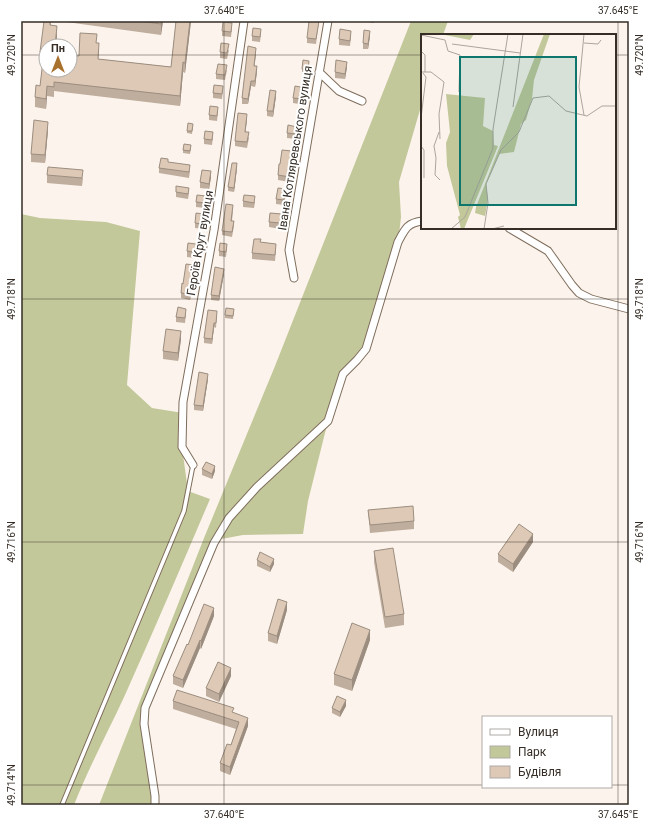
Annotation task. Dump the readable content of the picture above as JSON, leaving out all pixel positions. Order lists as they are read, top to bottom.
{
  "streets": {
    "street": ["Івана Котляревського вулиця", "Героїв Крут вулиця"]
  },
  "legend": ["Вулиця", "Парк", "Будівля"],
  "north": "top",
  "coordinates": [
    "37.640°E",
    "37.645°E",
    "49.720°N",
    "49.718°N",
    "49.716°N",
    "49.714°N"
  ]
}
